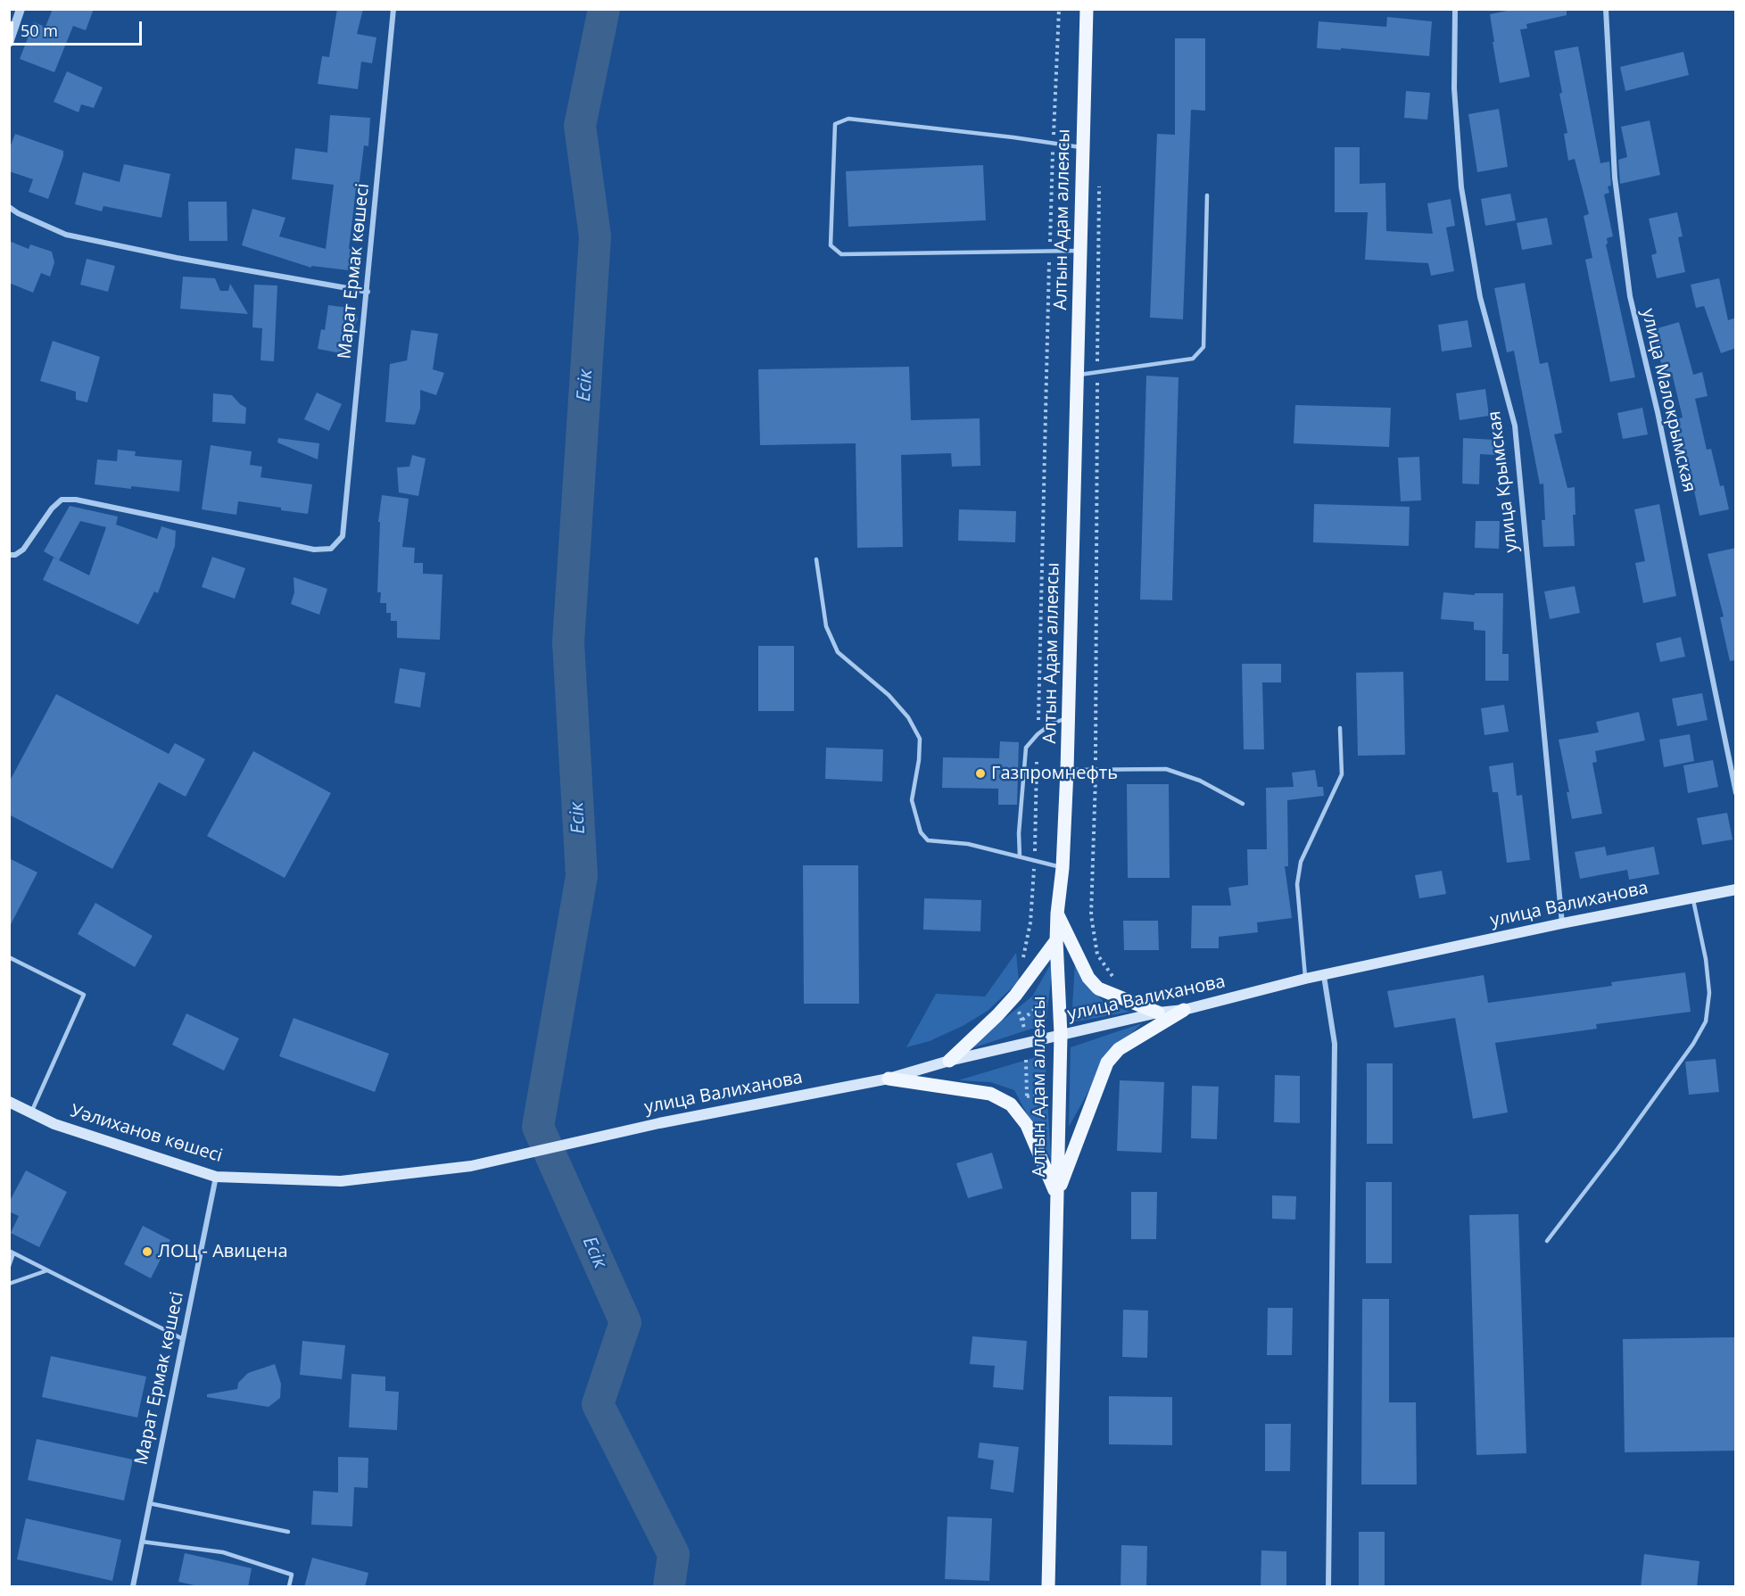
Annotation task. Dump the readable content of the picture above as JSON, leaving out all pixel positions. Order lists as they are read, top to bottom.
{
  "streets": {
    "main road": ["Алтын Адам аллеясы", "улица Валиханова", "Уәлиханов көшесі"],
    "street": ["Марат Ермак көшесі", "улица Малокрымская", "улица Крымская"]
  },
  "crossings": [
    ["Алтын Адам аллеясы", "улица Валиханова"],
    ["Марат Ермак көшесі", "Уәлиханов көшесі"],
    ["улица Крымская", "улица Валиханова"],
    ["улица Валиханова", "Уәлиханов көшесі"]
  ],
  "water": ["Есік"],
  "places": ["Газпромнефть", "ЛОЦ - Авицена"],
  "scale_bar": "50 m"
}
